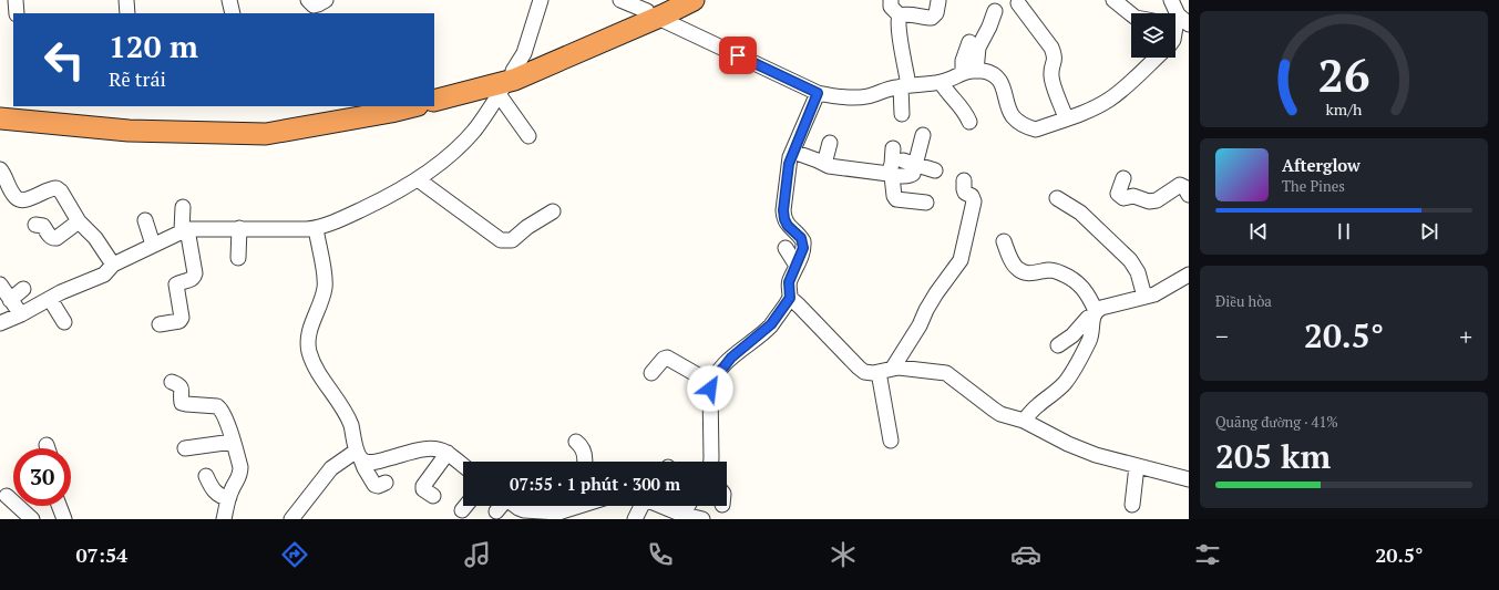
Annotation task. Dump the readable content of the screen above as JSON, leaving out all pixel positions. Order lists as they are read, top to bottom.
{
  "page": {
    "turn": ["120 m", "Rẽ trái"],
    "song": ["Afterglow", "The Pines"],
    "tile": [
      "Điều hòa",
      ["Quãng đường · 41%", "205 km"]
    ],
    "heat": ["−", "20.5°", "+"],
    "limit": "30",
    "trip": "07:55 · 1 phút · 300 m",
    "tabs": ["07:54", "20.5°"],
    "gauge": ["26", "km/h"]
  }
}
